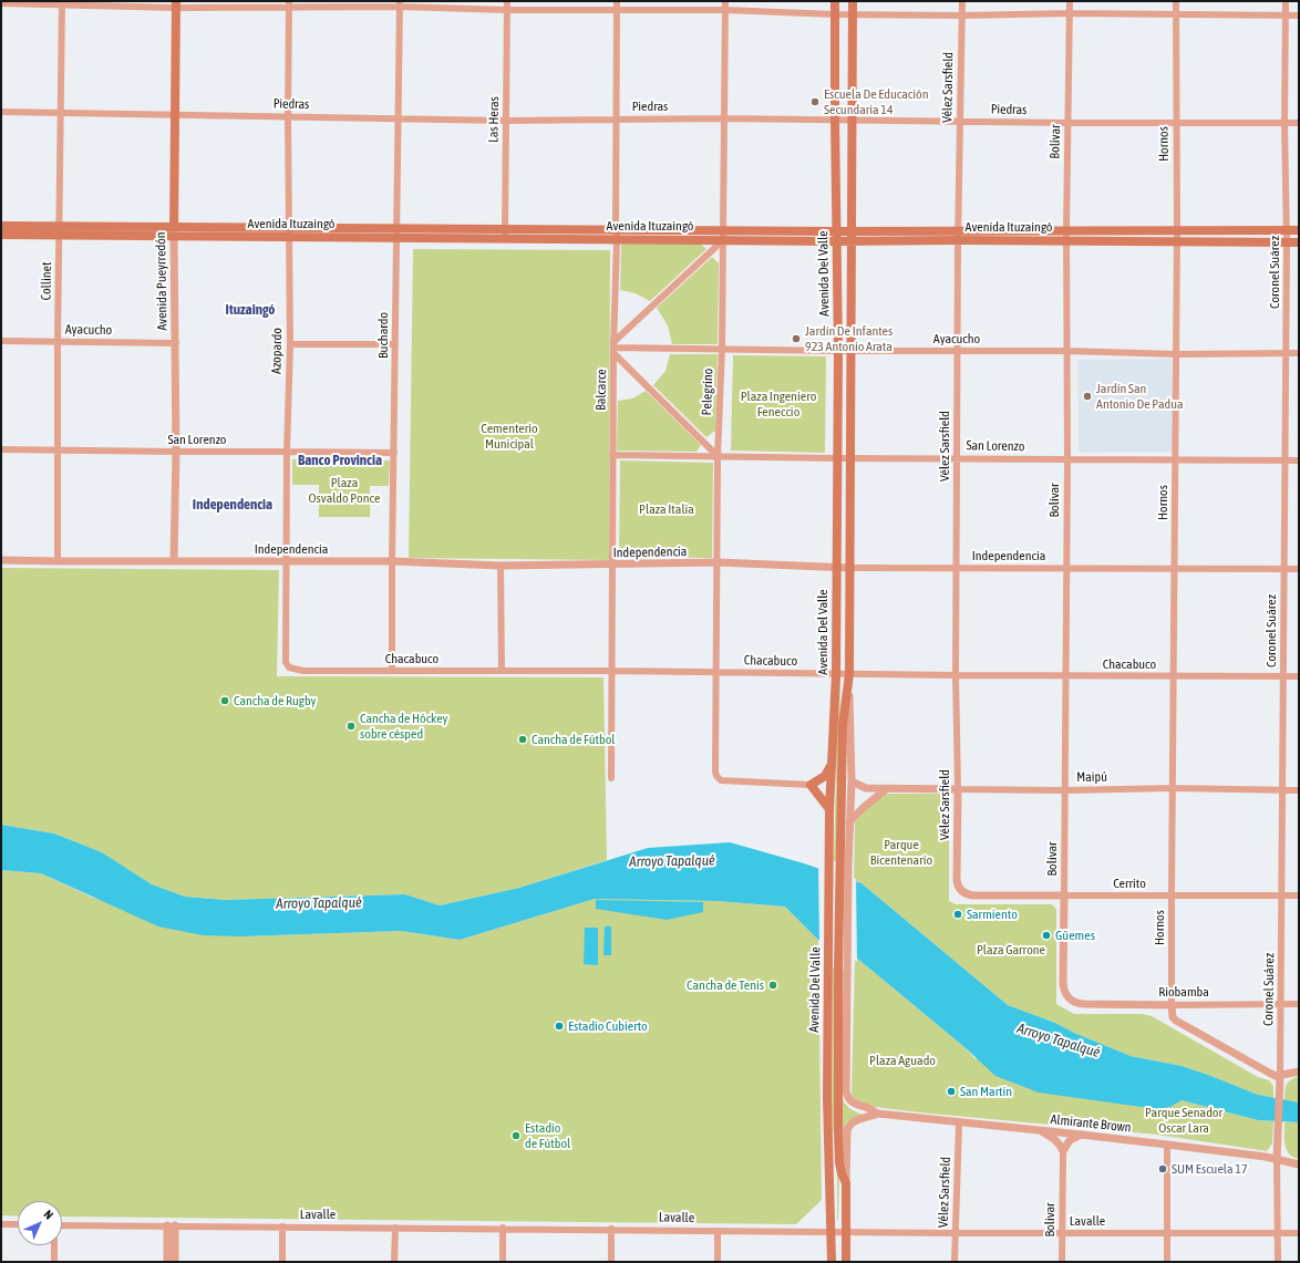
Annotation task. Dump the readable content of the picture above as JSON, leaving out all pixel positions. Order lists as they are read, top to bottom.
{
  "streets": {
    "main road": ["Avenida Ituzaingó", "Avenida Del Valle", "Avenida Pueyrredón"],
    "street": [
      "Vélez Sarsfield",
      "Piedras",
      "Las Heras",
      "Bolívar",
      "Hornos",
      "Coronel Suárez",
      "Collinet",
      "Ayacucho",
      "Buchardo",
      "Azopardo",
      "Balcarce",
      "Pelegrino",
      "San Lorenzo",
      "Independencia",
      "Chacabuco",
      "Maipú",
      "Cerrito",
      "Riobamba",
      "Almirante Brown",
      "Lavalle"
    ]
  },
  "crossings": [
    ["Vélez Sarsfield", "Piedras"],
    ["Vélez Sarsfield", "Avenida Ituzaingó"],
    ["Vélez Sarsfield", "Ayacucho"],
    ["Vélez Sarsfield", "San Lorenzo"],
    ["Vélez Sarsfield", "Independencia"],
    ["Vélez Sarsfield", "Chacabuco"],
    ["Vélez Sarsfield", "Maipú"],
    ["Vélez Sarsfield", "Cerrito"],
    ["Vélez Sarsfield", "Almirante Brown"],
    ["Vélez Sarsfield", "Lavalle"],
    ["Piedras", "Las Heras"],
    ["Piedras", "Bolívar"],
    ["Piedras", "Hornos"],
    ["Piedras", "Coronel Suárez"],
    ["Piedras", "Avenida Del Valle"],
    ["Piedras", "Collinet"],
    ["Piedras", "Avenida Pueyrredón"],
    ["Piedras", "Buchardo"],
    ["Piedras", "Azopardo"],
    ["Piedras", "Balcarce"],
    ["Piedras", "Pelegrino"],
    ["Las Heras", "Avenida Ituzaingó"],
    ["Bolívar", "Avenida Ituzaingó"],
    ["Bolívar", "Ayacucho"],
    ["Bolívar", "San Lorenzo"],
    ["Bolívar", "Independencia"],
    ["Bolívar", "Chacabuco"],
    ["Bolívar", "Maipú"],
    ["Bolívar", "Cerrito"],
    ["Bolívar", "Riobamba"],
    ["Bolívar", "Lavalle"],
    ["Hornos", "Avenida Ituzaingó"],
    ["Hornos", "Ayacucho"],
    ["Hornos", "San Lorenzo"],
    ["Hornos", "Independencia"],
    ["Hornos", "Chacabuco"],
    ["Hornos", "Maipú"],
    ["Hornos", "Cerrito"],
    ["Hornos", "Riobamba"],
    ["Avenida Ituzaingó", "Coronel Suárez"],
    ["Avenida Ituzaingó", "Avenida Del Valle"],
    ["Avenida Ituzaingó", "Collinet"],
    ["Avenida Ituzaingó", "Avenida Pueyrredón"],
    ["Avenida Ituzaingó", "Buchardo"],
    ["Avenida Ituzaingó", "Azopardo"],
    ["Avenida Ituzaingó", "Balcarce"],
    ["Avenida Ituzaingó", "Pelegrino"],
    ["Coronel Suárez", "Ayacucho"],
    ["Coronel Suárez", "San Lorenzo"],
    ["Coronel Suárez", "Independencia"],
    ["Coronel Suárez", "Chacabuco"],
    ["Coronel Suárez", "Maipú"],
    ["Coronel Suárez", "Cerrito"],
    ["Coronel Suárez", "Riobamba"],
    ["Coronel Suárez", "Almirante Brown"],
    ["Coronel Suárez", "Lavalle"],
    ["Avenida Del Valle", "Ayacucho"],
    ["Avenida Del Valle", "San Lorenzo"],
    ["Avenida Del Valle", "Independencia"],
    ["Avenida Del Valle", "Chacabuco"],
    ["Avenida Del Valle", "Maipú"],
    ["Avenida Del Valle", "Almirante Brown"],
    ["Avenida Del Valle", "Lavalle"],
    ["Collinet", "Ayacucho"],
    ["Collinet", "San Lorenzo"],
    ["Collinet", "Independencia"],
    ["Avenida Pueyrredón", "Ayacucho"],
    ["Avenida Pueyrredón", "San Lorenzo"],
    ["Avenida Pueyrredón", "Independencia"],
    ["Ayacucho", "Balcarce"],
    ["Ayacucho", "Pelegrino"],
    ["Buchardo", "San Lorenzo"],
    ["Buchardo", "Independencia"],
    ["Buchardo", "Chacabuco"],
    ["Azopardo", "San Lorenzo"],
    ["Azopardo", "Independencia"],
    ["Azopardo", "Chacabuco"],
    ["Balcarce", "San Lorenzo"],
    ["Balcarce", "Independencia"],
    ["Balcarce", "Chacabuco"],
    ["Pelegrino", "San Lorenzo"],
    ["Pelegrino", "Independencia"],
    ["Pelegrino", "Chacabuco"]
  ],
  "districts": ["Ituzaingó", "Banco Provincia", "Independencia"],
  "water": ["Arroyo Tapalqué"],
  "parks": [
    "Plaza Ingeniero Feneccio",
    "Cementerio Municipal",
    "Plaza Osvaldo Ponce",
    "Plaza Italia",
    "Parque Bicentenario",
    "Plaza Garrone",
    "Plaza Aguado",
    "Parque Senador Oscar Lara"
  ],
  "places": [
    "Escuela De Educación Secundaria 14",
    "Jardín De Infantes 923 Antonio Arata",
    "Jardín San Antonio De Padua",
    "Cancha de Rugby",
    "Cancha de Hóckey sobre césped",
    "Cancha de Fútbol",
    "Sarmiento",
    "Güemes",
    "Cancha de Tenis",
    "Estadio Cubierto",
    "San Martín",
    "Estadio de Fútbol",
    "SUM Escuela 17"
  ],
  "north": "top right"
}
